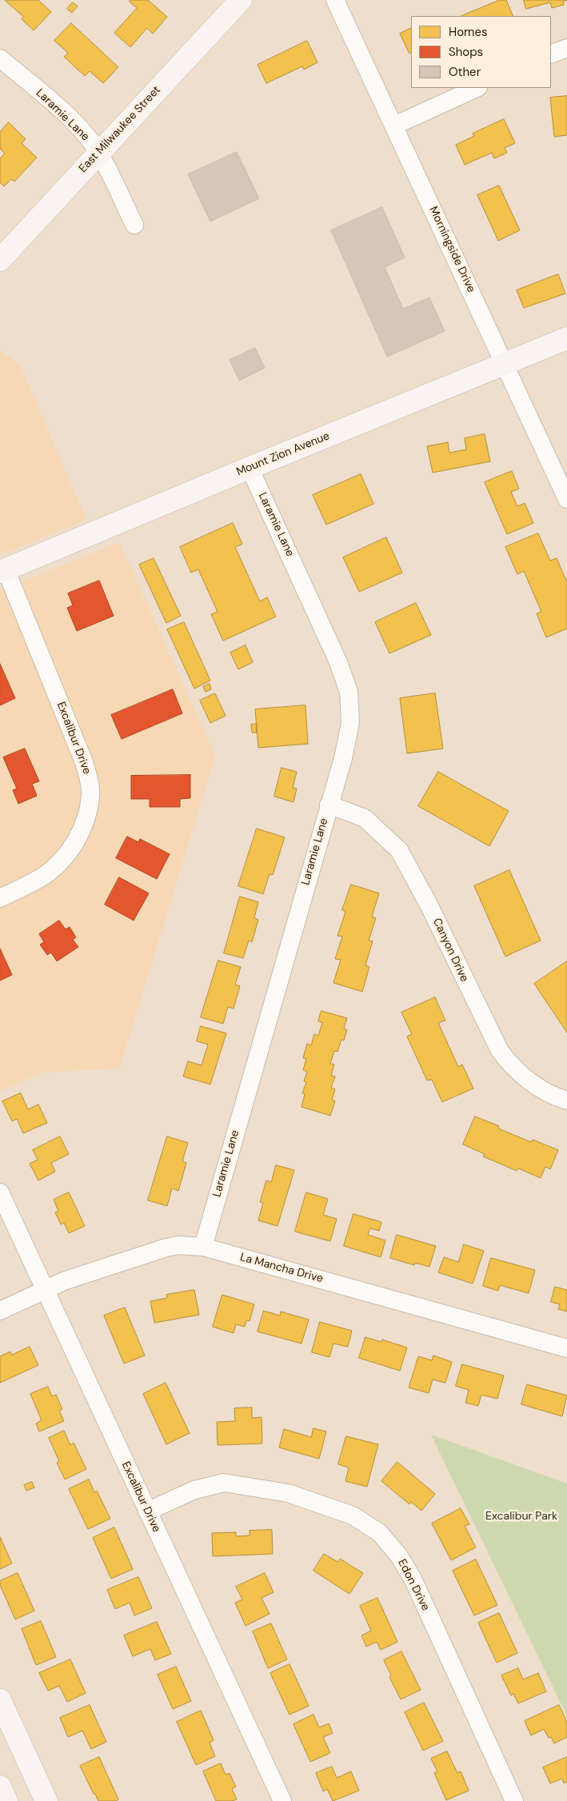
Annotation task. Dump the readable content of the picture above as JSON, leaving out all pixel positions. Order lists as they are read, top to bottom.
{
  "streets": {
    "main road": ["East Milwaukee Street", "Mount Zion Avenue"],
    "street": [
      "Laramie Lane",
      "Morningside Drive",
      "Excalibur Drive",
      "Canyon Drive",
      "La Mancha Drive",
      "Edon Drive"
    ]
  },
  "crossings": [
    ["Laramie Lane", "East Milwaukee Street"],
    ["Laramie Lane", "Mount Zion Avenue"],
    ["Laramie Lane", "Canyon Drive"],
    ["Laramie Lane", "La Mancha Drive"],
    ["Morningside Drive", "Mount Zion Avenue"],
    ["Mount Zion Avenue", "Excalibur Drive"],
    ["Excalibur Drive", "La Mancha Drive"],
    ["Excalibur Drive", "Edon Drive"]
  ],
  "parks": ["Excalibur Park"],
  "legend": ["Homes", "Shops", "Other"]
}
